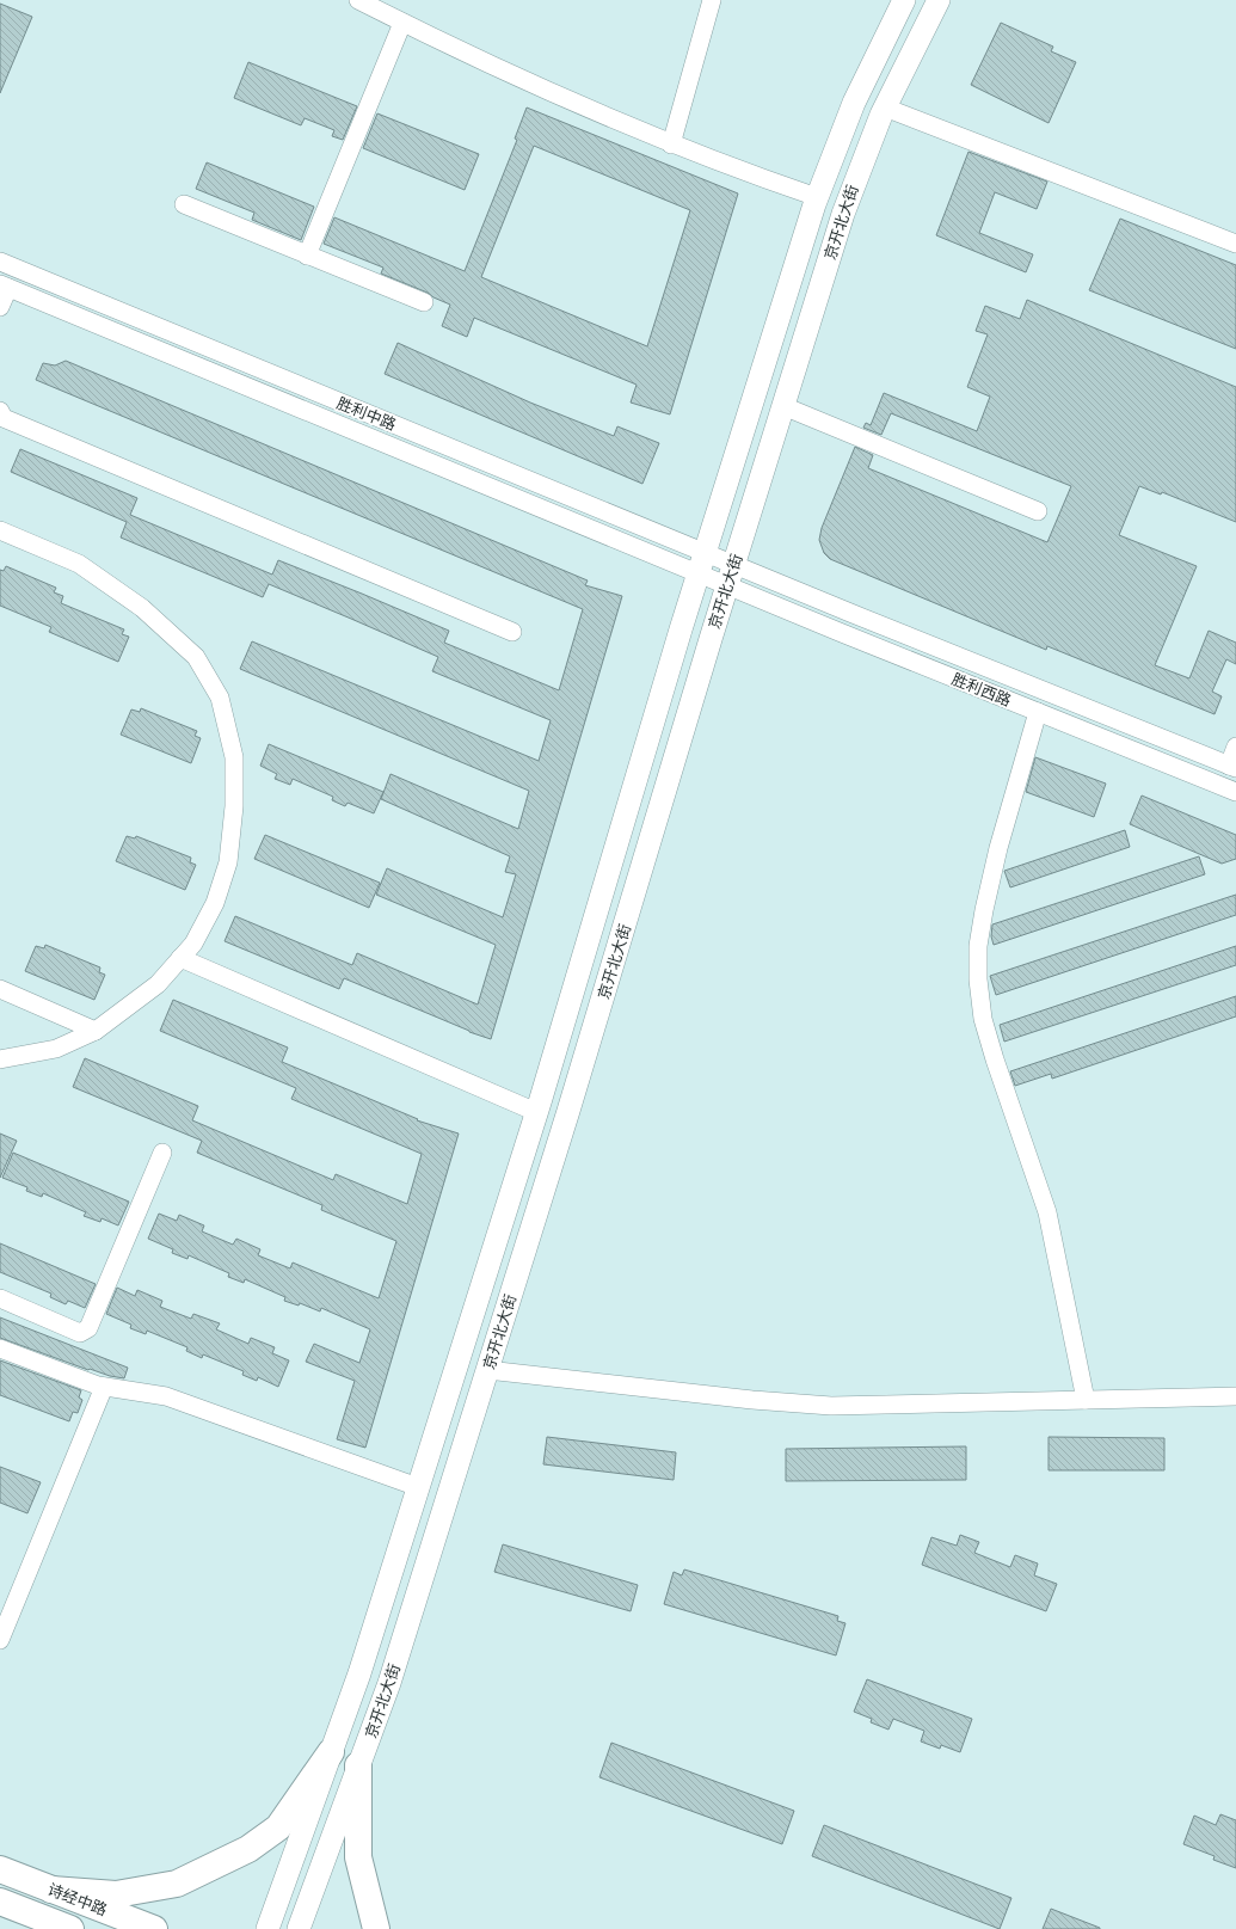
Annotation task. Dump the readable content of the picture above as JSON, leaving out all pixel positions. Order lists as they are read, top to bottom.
{
  "streets": {
    "highway": ["诗经中路"],
    "main road": ["京开北大街"],
    "street": ["胜利中路", "胜利西路"]
  },
  "crossings": [
    ["京开北大街", "胜利中路"],
    ["京开北大街", "胜利西路"],
    ["胜利中路", "胜利西路"]
  ]
}
